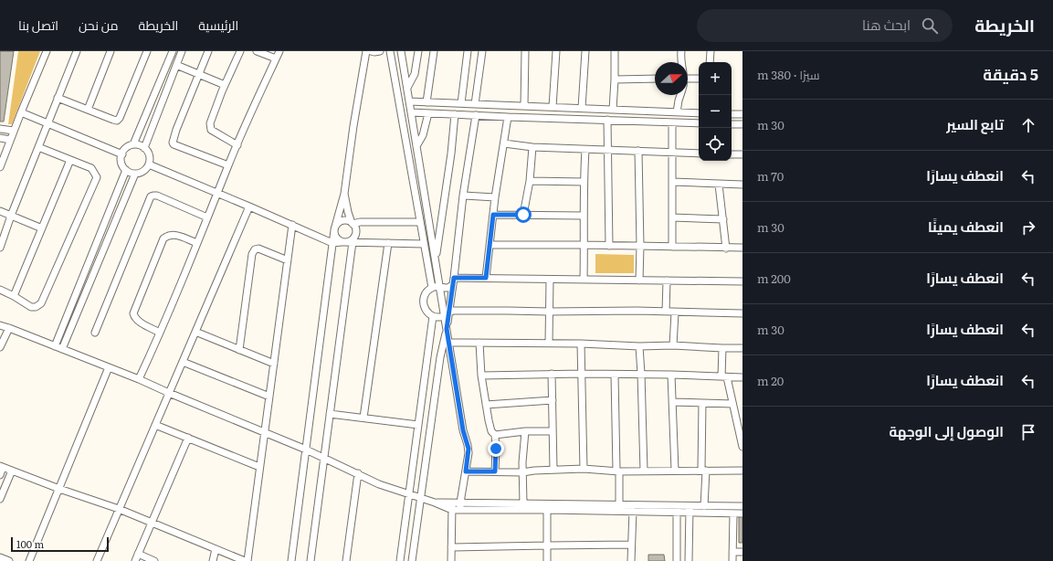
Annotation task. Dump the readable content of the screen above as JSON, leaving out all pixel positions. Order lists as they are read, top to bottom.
{
  "scale_bar": "100 m",
  "north": "right",
  "page": {
    "header": "الخريطة",
    "search": "ابحث هنا",
    "nav": [
      "الرئيسية",
      "الخريطة",
      "من نحن",
      "اتصل بنا"
    ],
    "heading": ["5 دقيقة", "سيرًا · 380 m"],
    "map_buttons": ["+", "−"],
    "list": [
      ["تابع السير", "30 m"],
      ["انعطف يسارًا", "70 m"],
      ["انعطف يمينًا", "30 m"],
      ["انعطف يسارًا", "200 m"],
      ["انعطف يسارًا", "30 m"],
      ["انعطف يسارًا", "20 m"],
      "الوصول إلى الوجهة"
    ],
    "scale": "100 m"
  }
}
